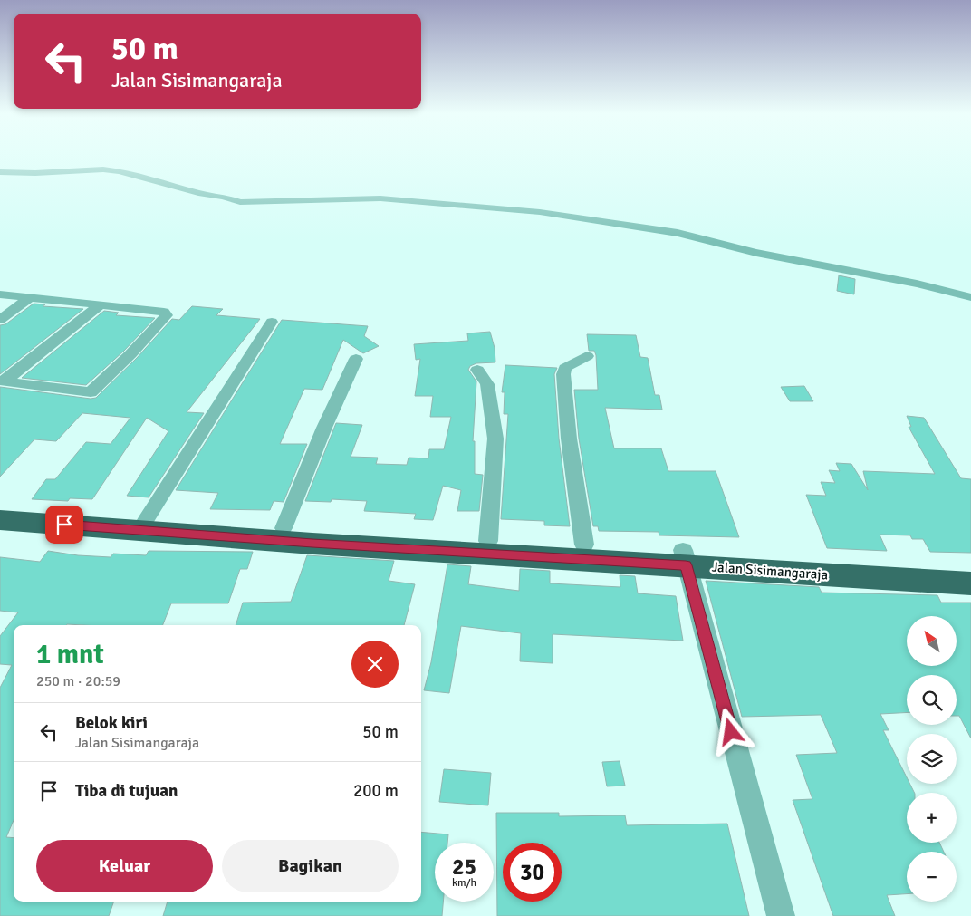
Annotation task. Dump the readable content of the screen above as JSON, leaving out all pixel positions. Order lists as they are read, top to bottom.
{
  "streets": {
    "highway": ["Jalan Sisimangaraja"]
  },
  "north": "top left",
  "page": {
    "turn": ["50 m", "Jalan Sisimangaraja"],
    "map_buttons": ["+", "−"],
    "heading": ["1 mnt", "250 m · 20:59"],
    "list": [
      {
        "name": "Belok kiri",
        "note": "Jalan Sisimangaraja",
        "value": "50 m"
      },
      {
        "name": "Tiba di tujuan",
        "value": "200 m"
      }
    ],
    "buttons": ["Keluar", "Bagikan"],
    "speed": "25 km/h",
    "limit": "30"
  }
}
